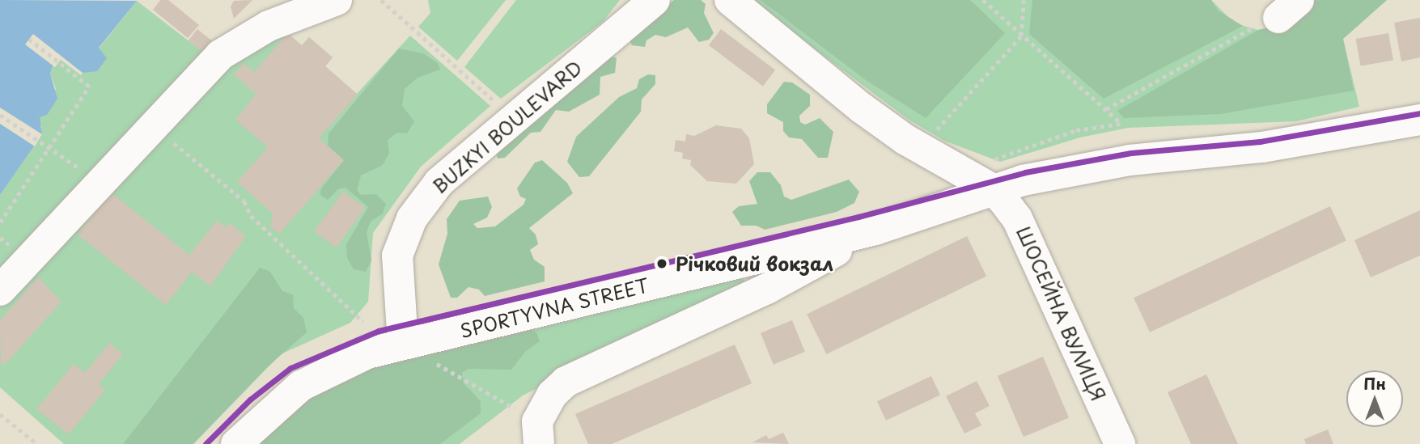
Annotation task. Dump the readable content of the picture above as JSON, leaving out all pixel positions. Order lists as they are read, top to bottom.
{
  "streets": {
    "street": ["BUZKYI BOULEVARD", "SPORTYVNA STREET", "ШОСЕЙНА ВУЛИЦЯ"]
  },
  "crossings": [
    ["BUZKYI BOULEVARD", "SPORTYVNA STREET"],
    ["SPORTYVNA STREET", "ШОСЕЙНА ВУЛИЦЯ"]
  ],
  "places": ["Річковий вокзал"],
  "north": "top"
}
